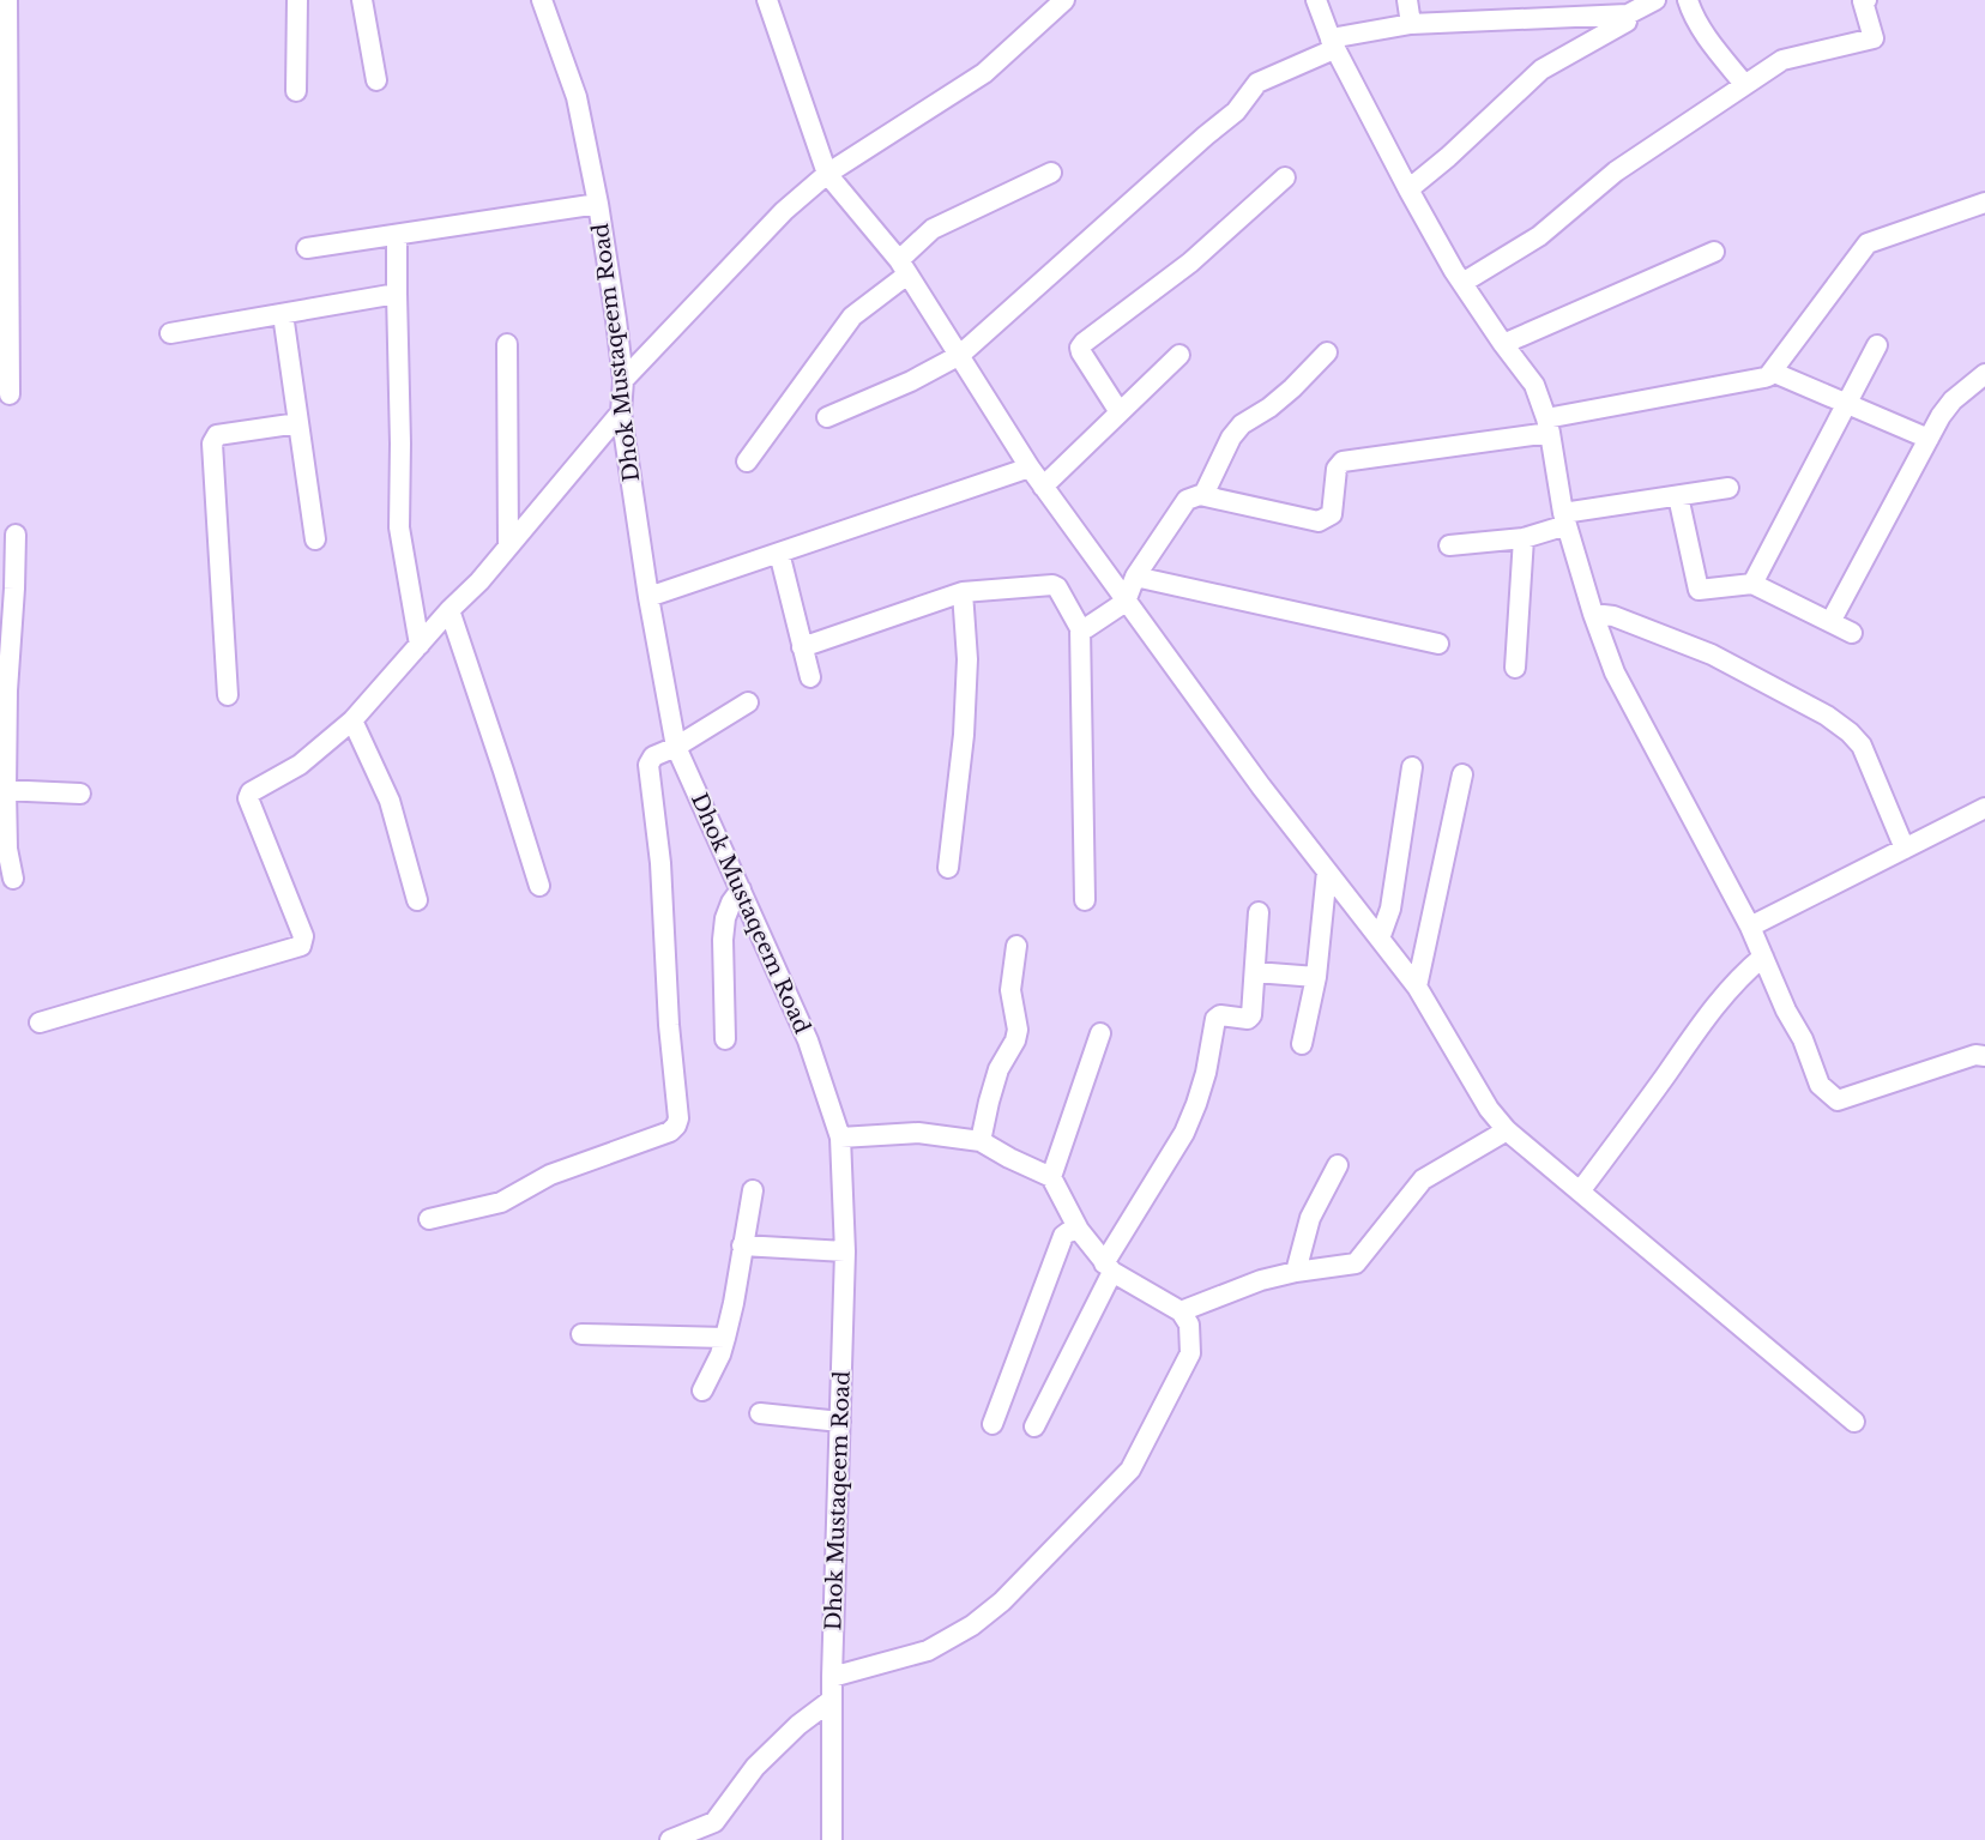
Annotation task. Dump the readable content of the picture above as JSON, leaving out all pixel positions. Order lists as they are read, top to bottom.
{
  "streets": {
    "street": ["Dhok Mustaqeem Road"]
  }
}
